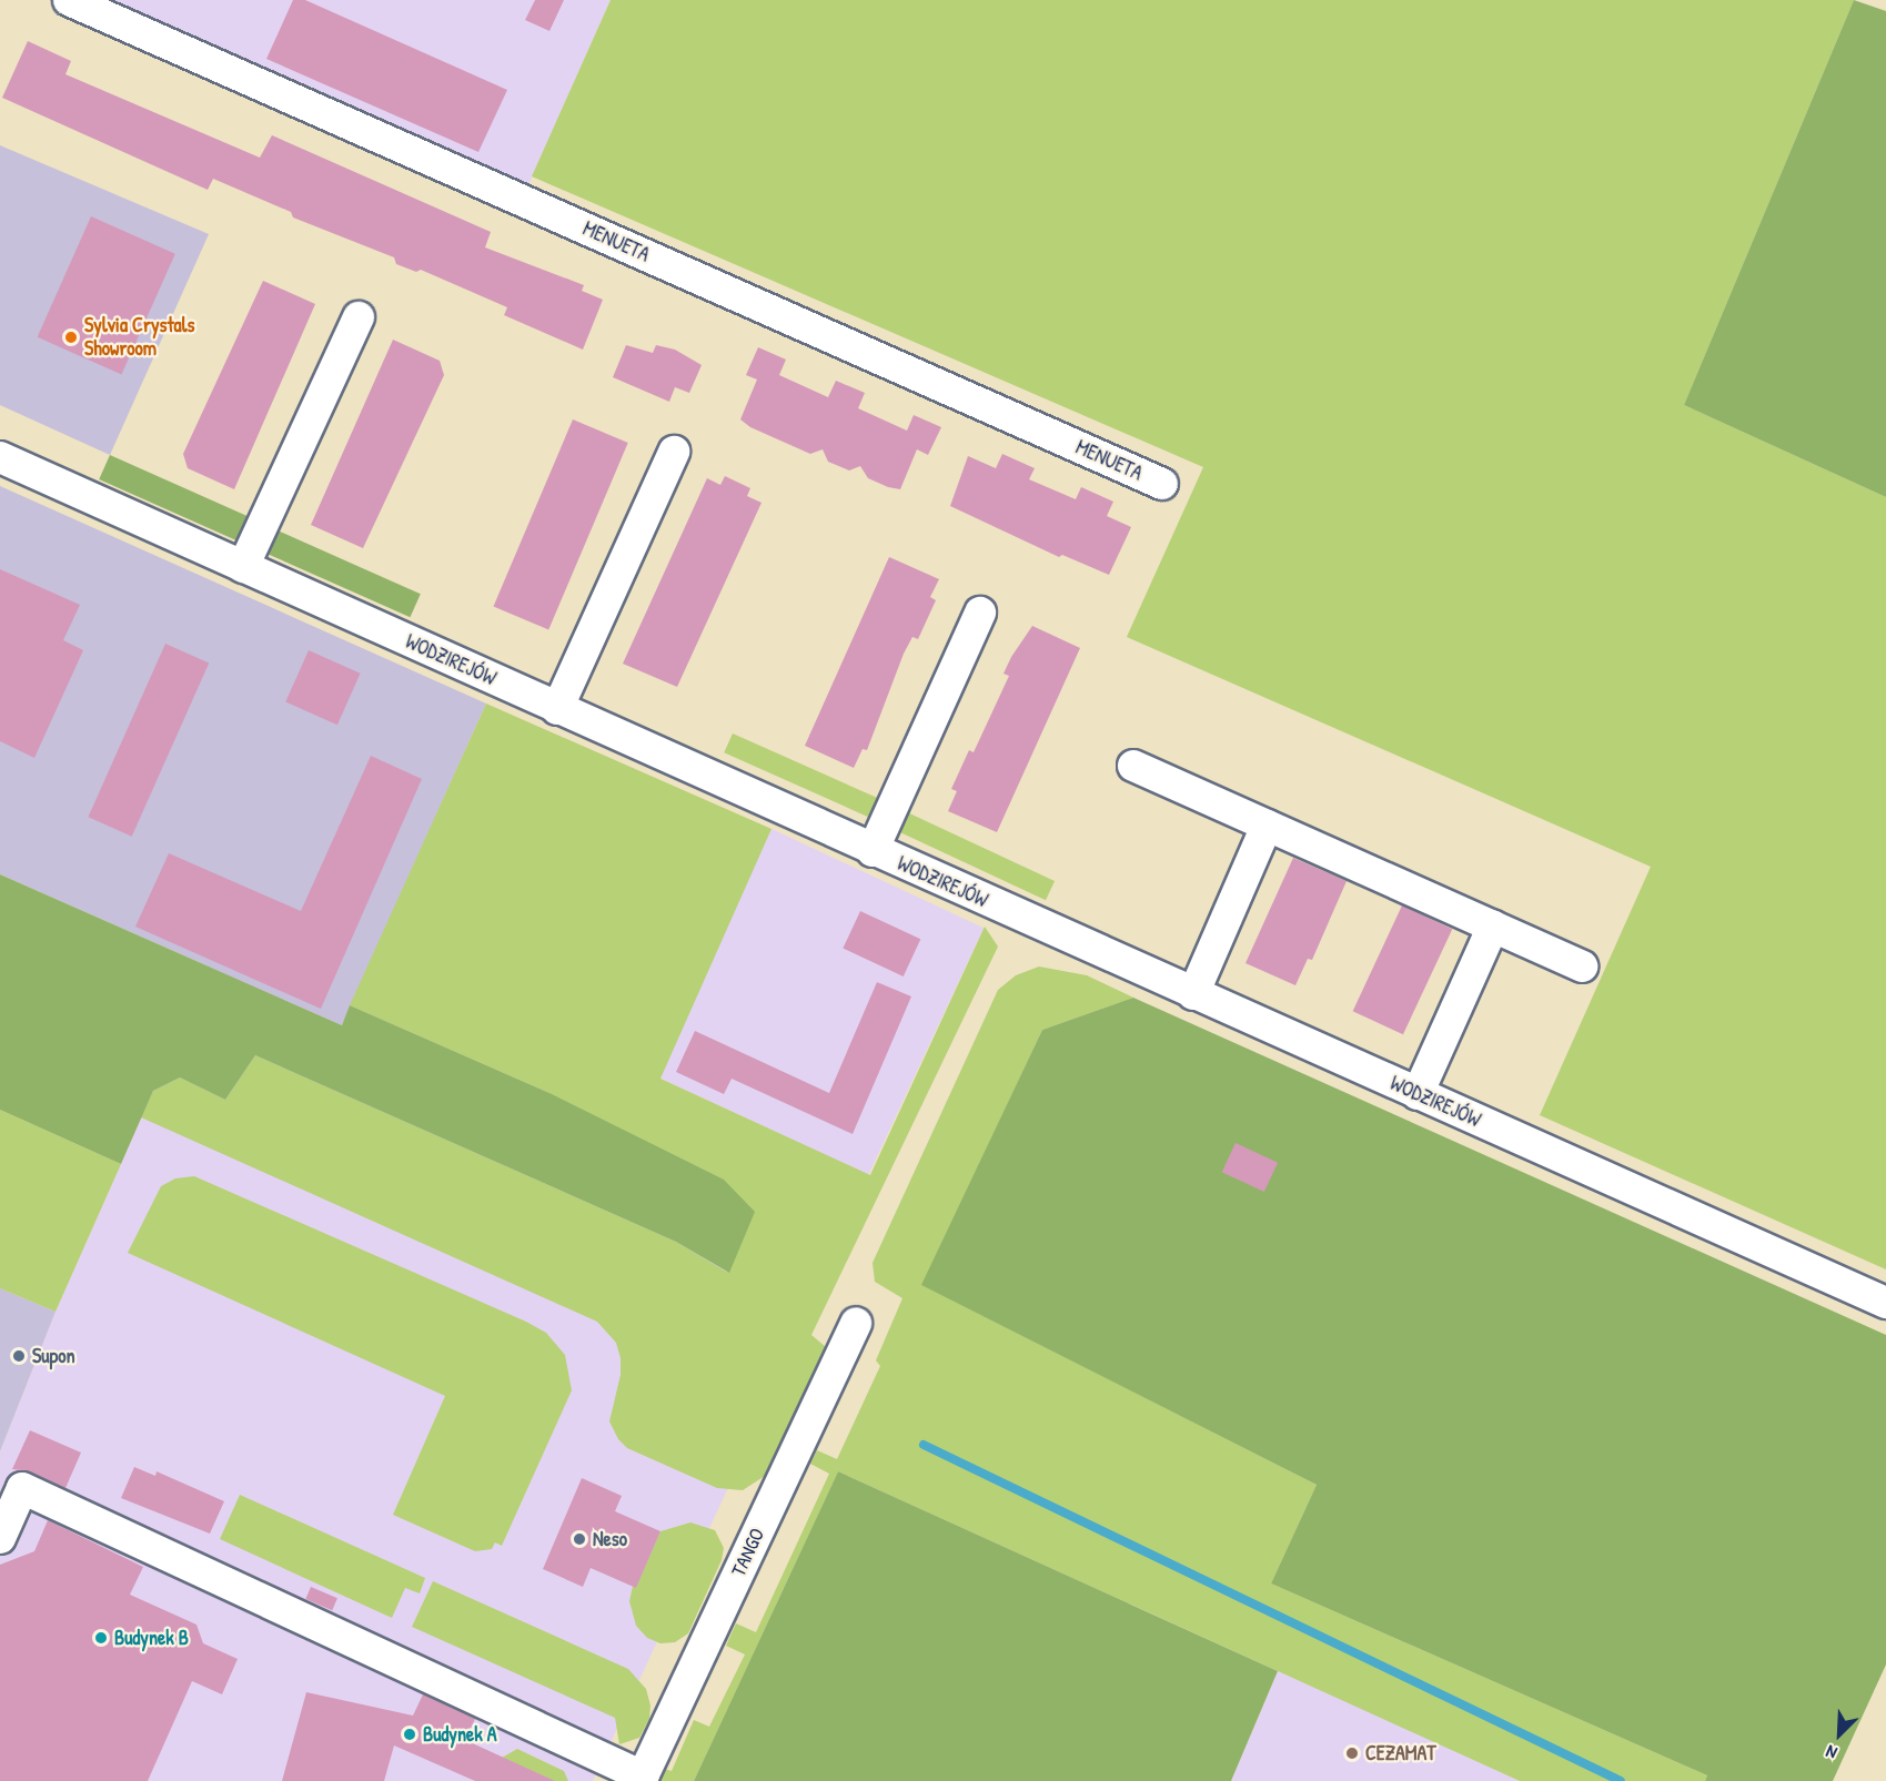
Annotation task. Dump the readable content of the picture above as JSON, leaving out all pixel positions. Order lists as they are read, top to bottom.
{
  "streets": {
    "street": ["MENUETA", "WODZIREJÓW", "TANGO"]
  },
  "places": [
    "Sylvia Crystals Showroom",
    "Supon",
    "Neso",
    "Budynek B",
    "Budynek A",
    "CEZAMAT"
  ],
  "north": "bottom left"
}
